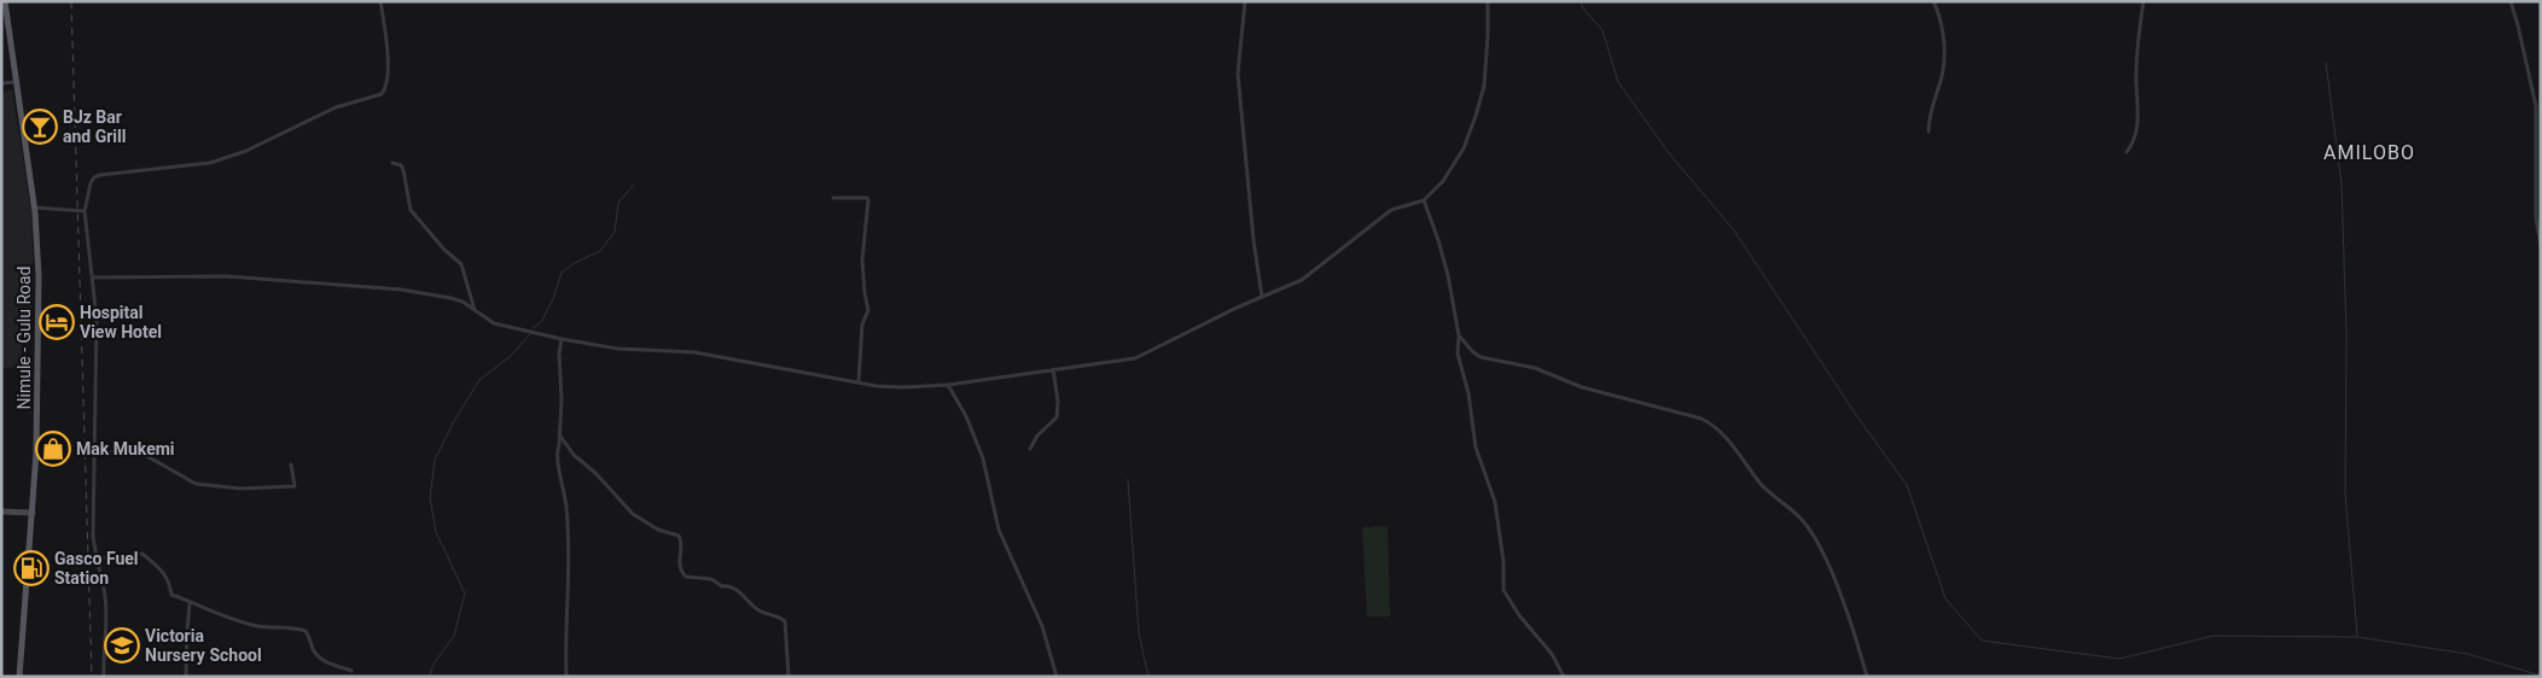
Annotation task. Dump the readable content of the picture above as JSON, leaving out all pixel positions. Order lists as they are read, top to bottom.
{
  "streets": {
    "main road": ["Nimule - Gulu Road"]
  },
  "districts": ["AMILOBO"],
  "places": {
    "bar": ["BJz Bar and Grill"],
    "hotel": ["Hospital View Hotel"],
    "shop": ["Mak Mukemi"],
    "fuel station": ["Gasco Fuel Station"],
    "school or university": ["Victoria Nursery School"]
  }
}
